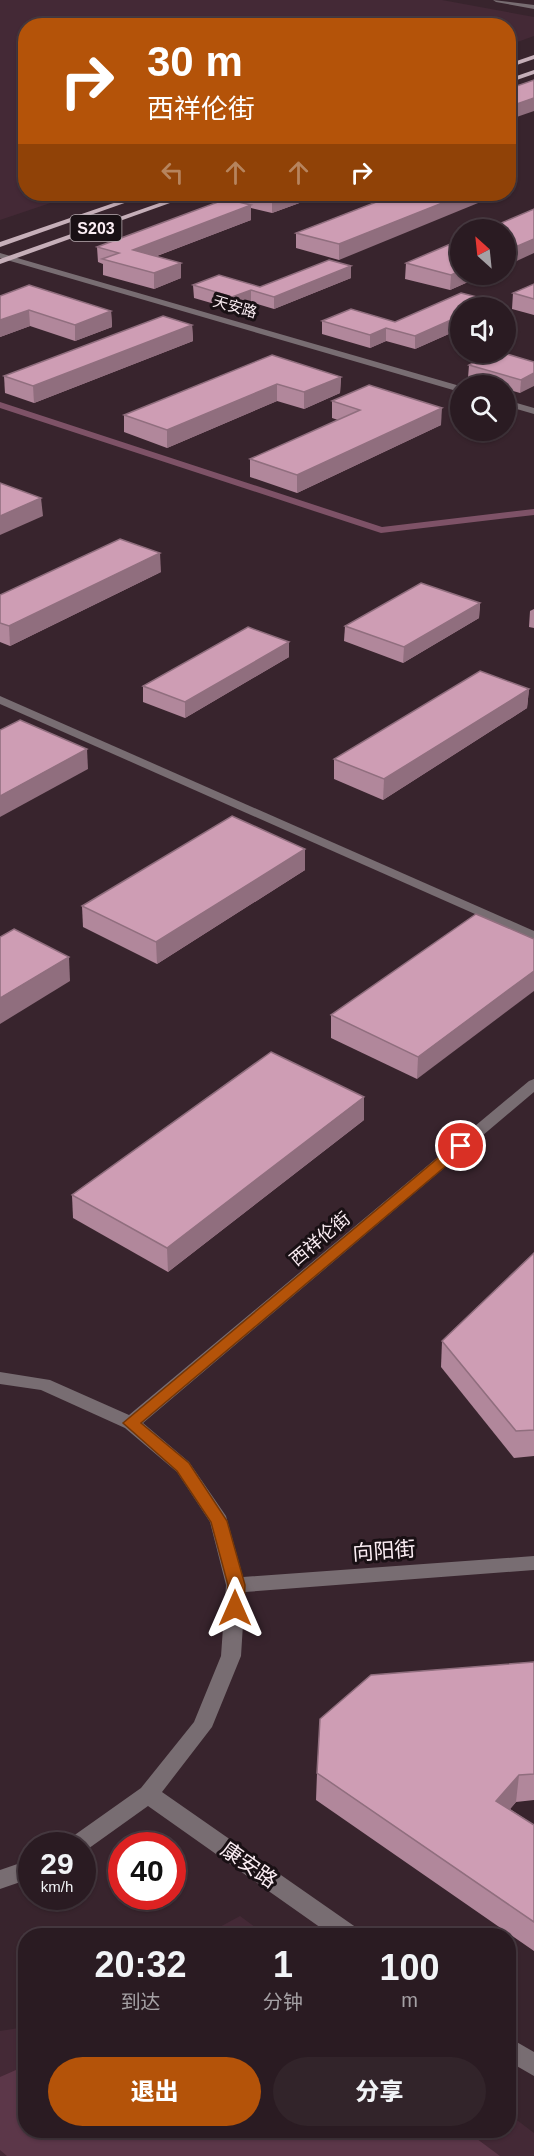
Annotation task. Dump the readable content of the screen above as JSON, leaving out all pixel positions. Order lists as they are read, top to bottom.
{
  "streets": {
    "main road": ["S203"],
    "street": [
      "天安路",
      "西祥伦街",
      "向阳街",
      "康安路"
    ]
  },
  "crossings": [
    ["S203", "天安路"]
  ],
  "north": "top left",
  "page": {
    "turn": ["30 m", "西祥伦街"],
    "speed": "29 km/h",
    "limit": "40",
    "eta": [
      "20:32",
      "到达",
      "1",
      "分钟",
      "100",
      "m"
    ],
    "buttons": ["退出", "分享"]
  }
}
